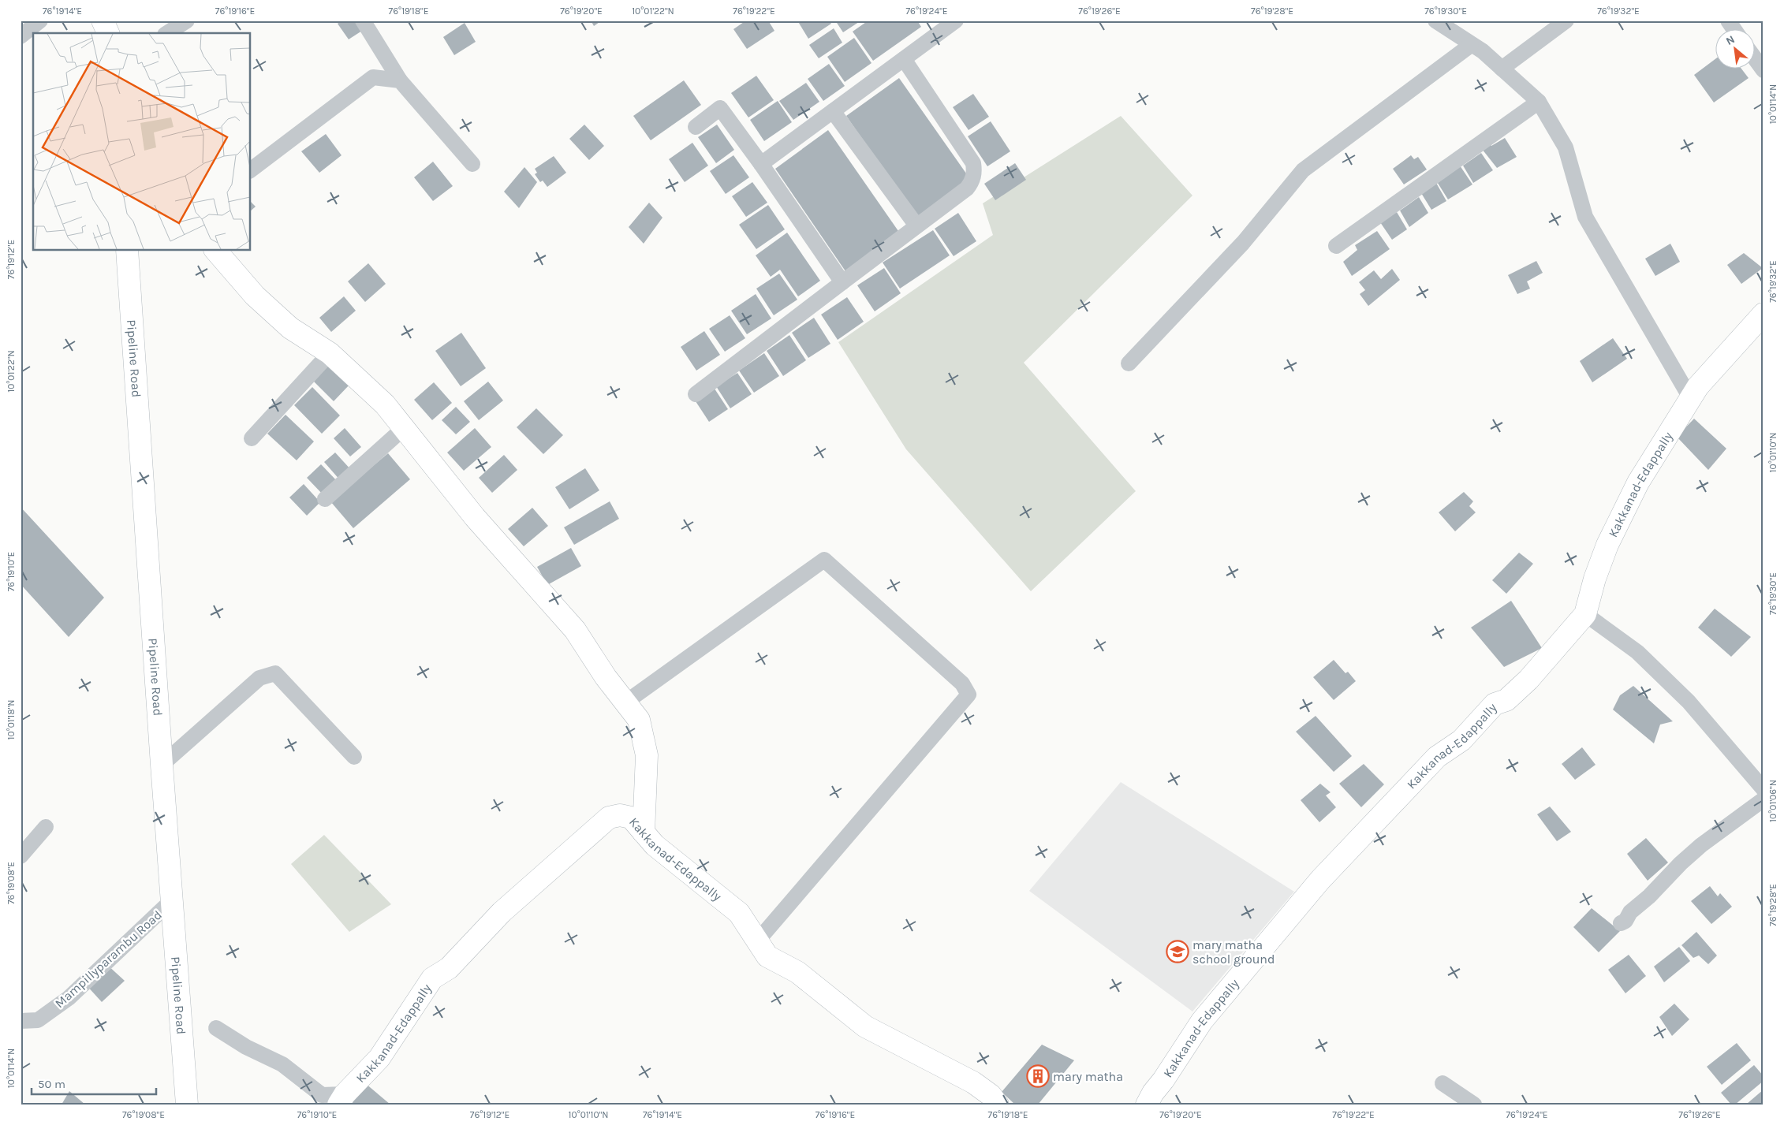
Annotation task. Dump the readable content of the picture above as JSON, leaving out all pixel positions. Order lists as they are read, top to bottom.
{
  "streets": {
    "street": ["Pipeline Road", "Kakkanad-Edappally", "Mampillyparambu Road"]
  },
  "crossings": [
    ["Pipeline Road", "Mampillyparambu Road"]
  ],
  "places": {
    "school or university": ["mary matha school ground"],
    "building": ["mary matha"]
  },
  "scale_bar": "50 m",
  "north": "top left",
  "coordinates": [
    "76°19'14\"E",
    "76°19'16\"E",
    "76°19'18\"E",
    "76°19'20\"E",
    "10°01'22\"N",
    "76°19'22\"E",
    "76°19'24\"E",
    "76°19'26\"E",
    "76°19'28\"E",
    "76°19'30\"E",
    "76°19'32\"E",
    "10°01'14\"N",
    "76°19'12\"E",
    "10°01'10\"N",
    "76°19'10\"E",
    "10°01'18\"N",
    "10°01'06\"N",
    "76°19'08\"E"
  ]
}
